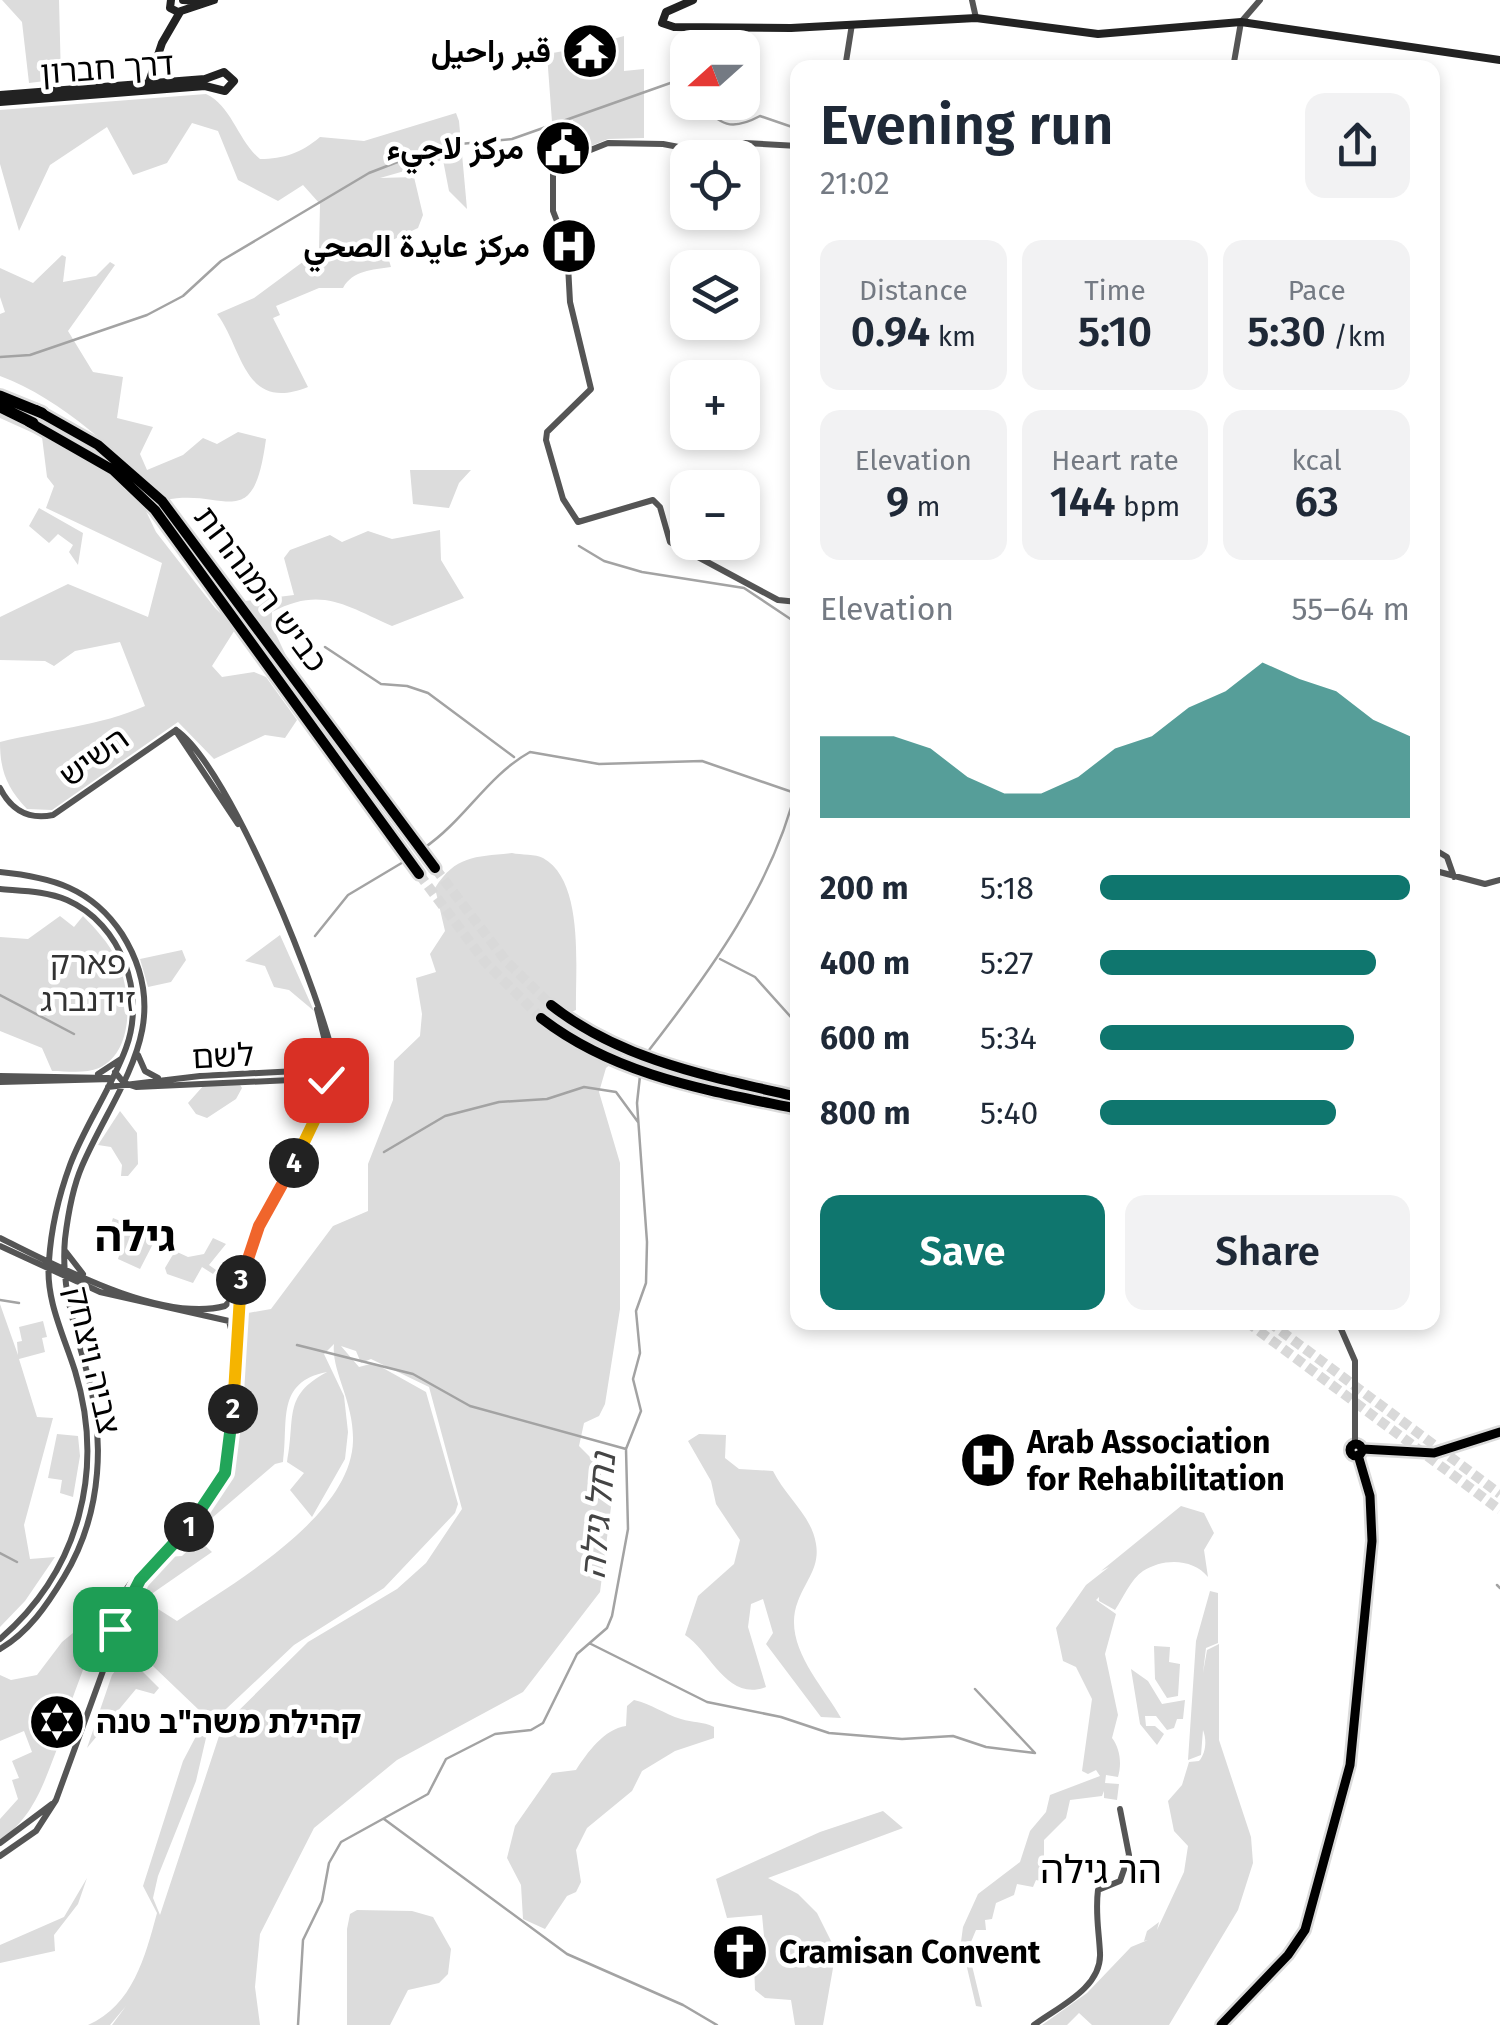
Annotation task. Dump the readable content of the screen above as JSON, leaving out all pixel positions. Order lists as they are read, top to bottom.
{
  "streets": {
    "highway": ["כביש המנהרות"],
    "main road": ["דרך חברון"],
    "street": ["השיש", "לשם", "צביה ויצחק"]
  },
  "crossings": [
    ["לשם", "צביה ויצחק"]
  ],
  "districts": ["גילה", "הר גילה"],
  "water": ["נחל גילה"],
  "parks": ["פארק זידנברג"],
  "places": {
    "temple": ["قبر راحيل"],
    "public building": ["مركز لاجيء"],
    "hospital": ["مركز عايدة الصحي", "Arab Association for Rehabilitation"],
    "synagogue": ["קהילת משה\"ב טנה"],
    "church": ["Cramisan Convent"]
  },
  "north": "left",
  "page": {
    "map_buttons": ["+", "−"],
    "heading": ["Evening run", "21:02"],
    "stats": [
      ["Distance", "0.94 km"],
      ["Time", "5:10"],
      ["Pace", "5:30 /km"],
      ["Elevation", "9 m"],
      ["Heart rate", "144 bpm"],
      ["kcal", "63"]
    ],
    "chart": ["Elevation", "55–64 m"],
    "list": [
      {
        "name": "200 m",
        "note": "5:18"
      },
      {
        "name": "400 m",
        "note": "5:27"
      },
      {
        "name": "600 m",
        "note": "5:34"
      },
      {
        "name": "800 m",
        "note": "5:40"
      }
    ],
    "pins": [
      "4",
      "3",
      "2",
      "1"
    ],
    "buttons": ["Save", "Share"]
  }
}
